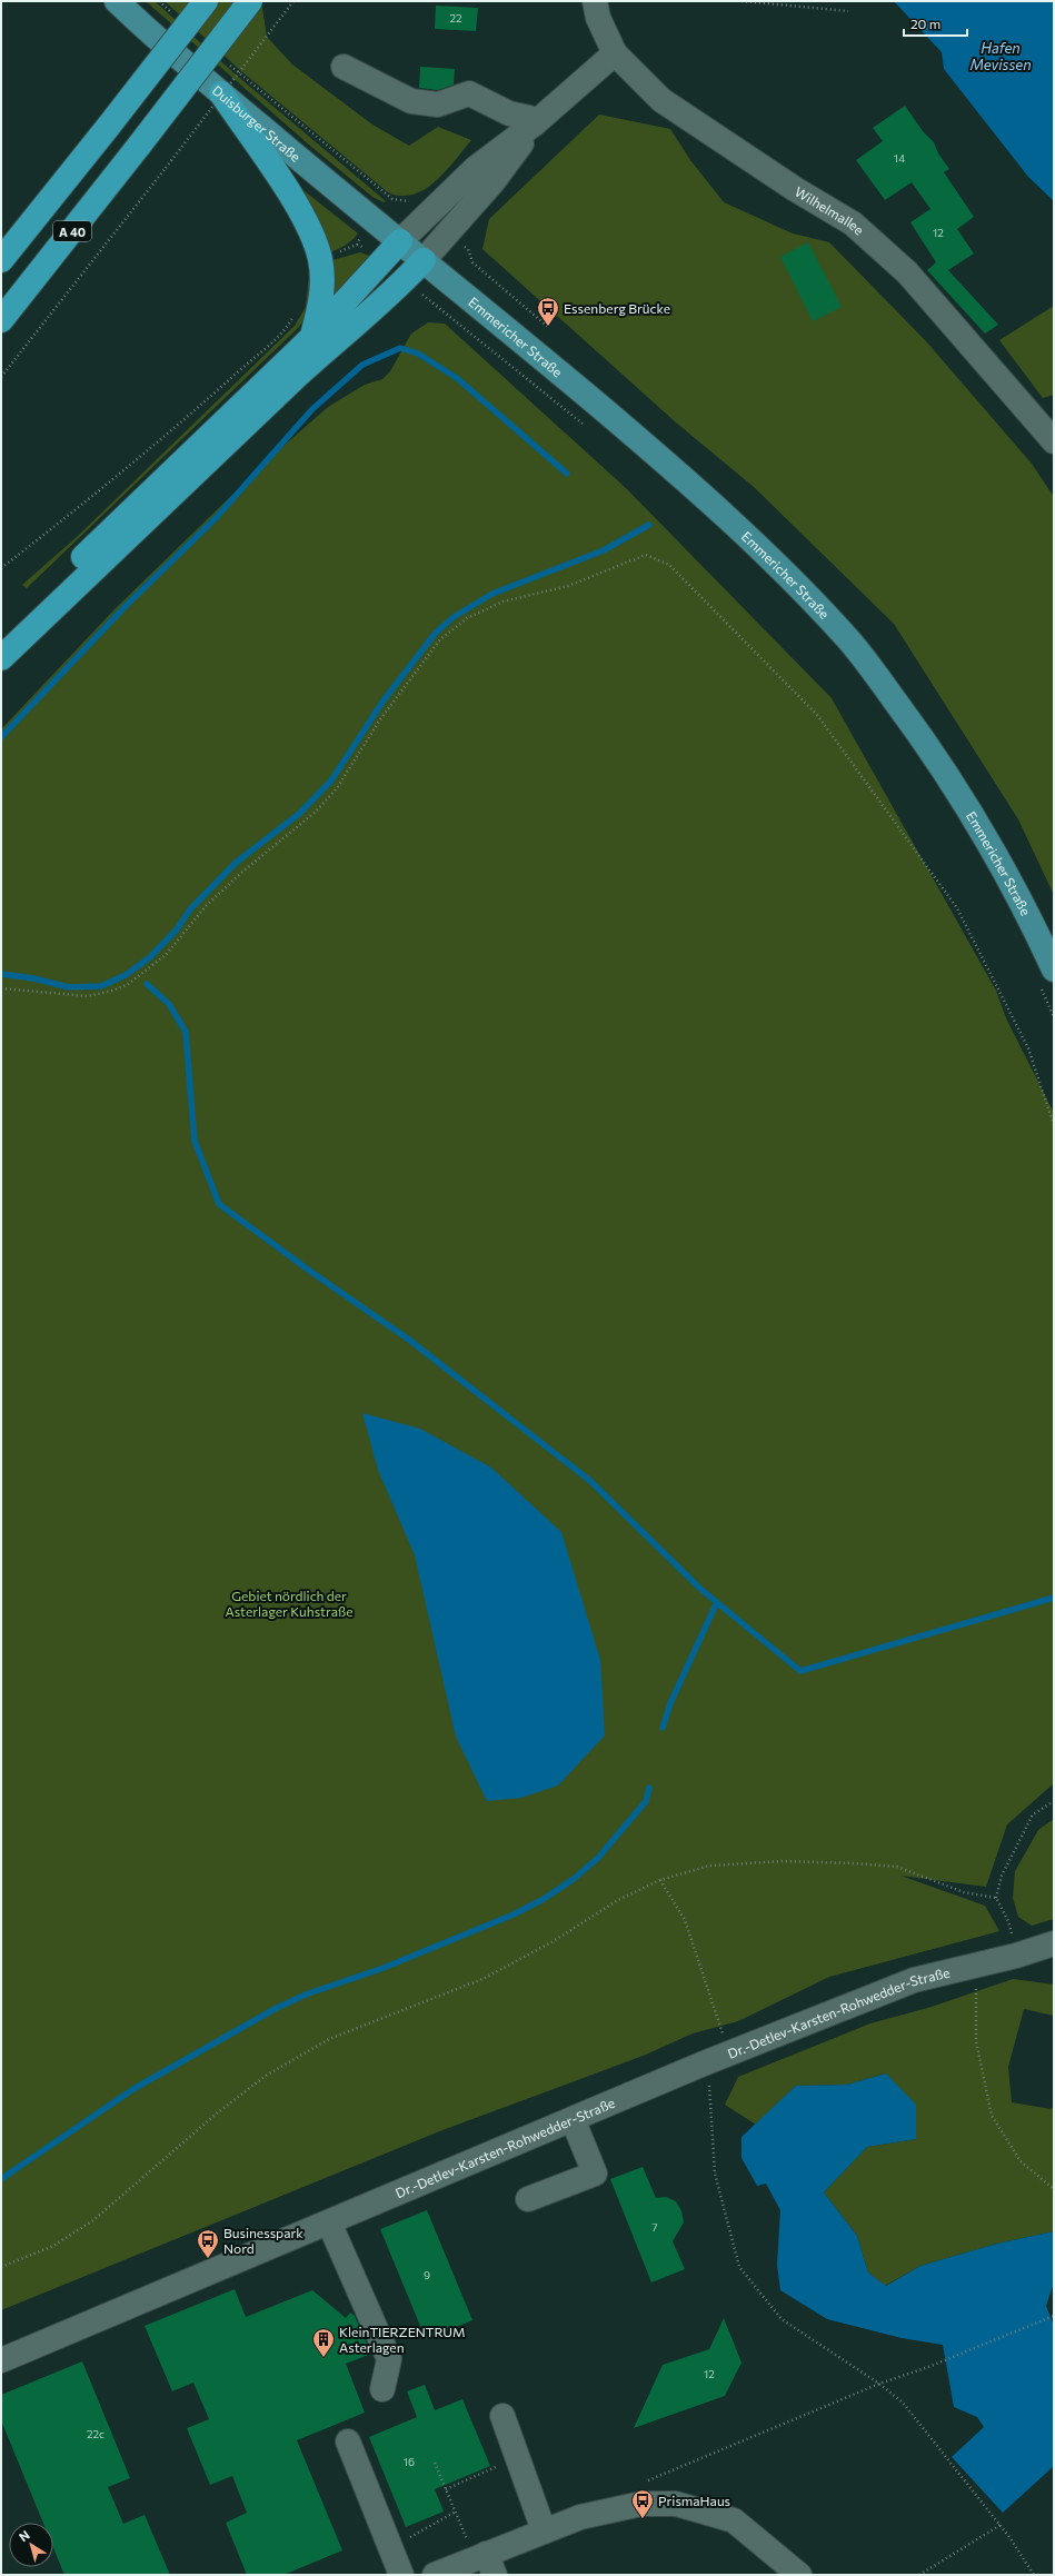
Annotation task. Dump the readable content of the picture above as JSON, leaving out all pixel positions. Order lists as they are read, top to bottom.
{
  "streets": {
    "highway": ["A 40"],
    "main road": ["Duisburger Straße", "Emmericher Straße"],
    "street": ["Wilhelmallee", "Dr.-Detlev-Karsten-Rohwedder-Straße"]
  },
  "crossings": [
    ["Duisburger Straße", "Emmericher Straße"]
  ],
  "water": ["Hafen Mevissen"],
  "parks": ["Gebiet nördlich der Asterlager Kuhstraße"],
  "places": {
    "bus stop": ["Essenberg Brücke", "Businesspark Nord", "PrismaHaus"],
    "building": ["KleinTIERZENTRUM Asterlagen"]
  },
  "house_numbers": [
    "22",
    "14",
    "12",
    "7",
    "9",
    "12",
    "22c",
    "16"
  ],
  "scale_bar": "20 m",
  "north": "top left"
}
